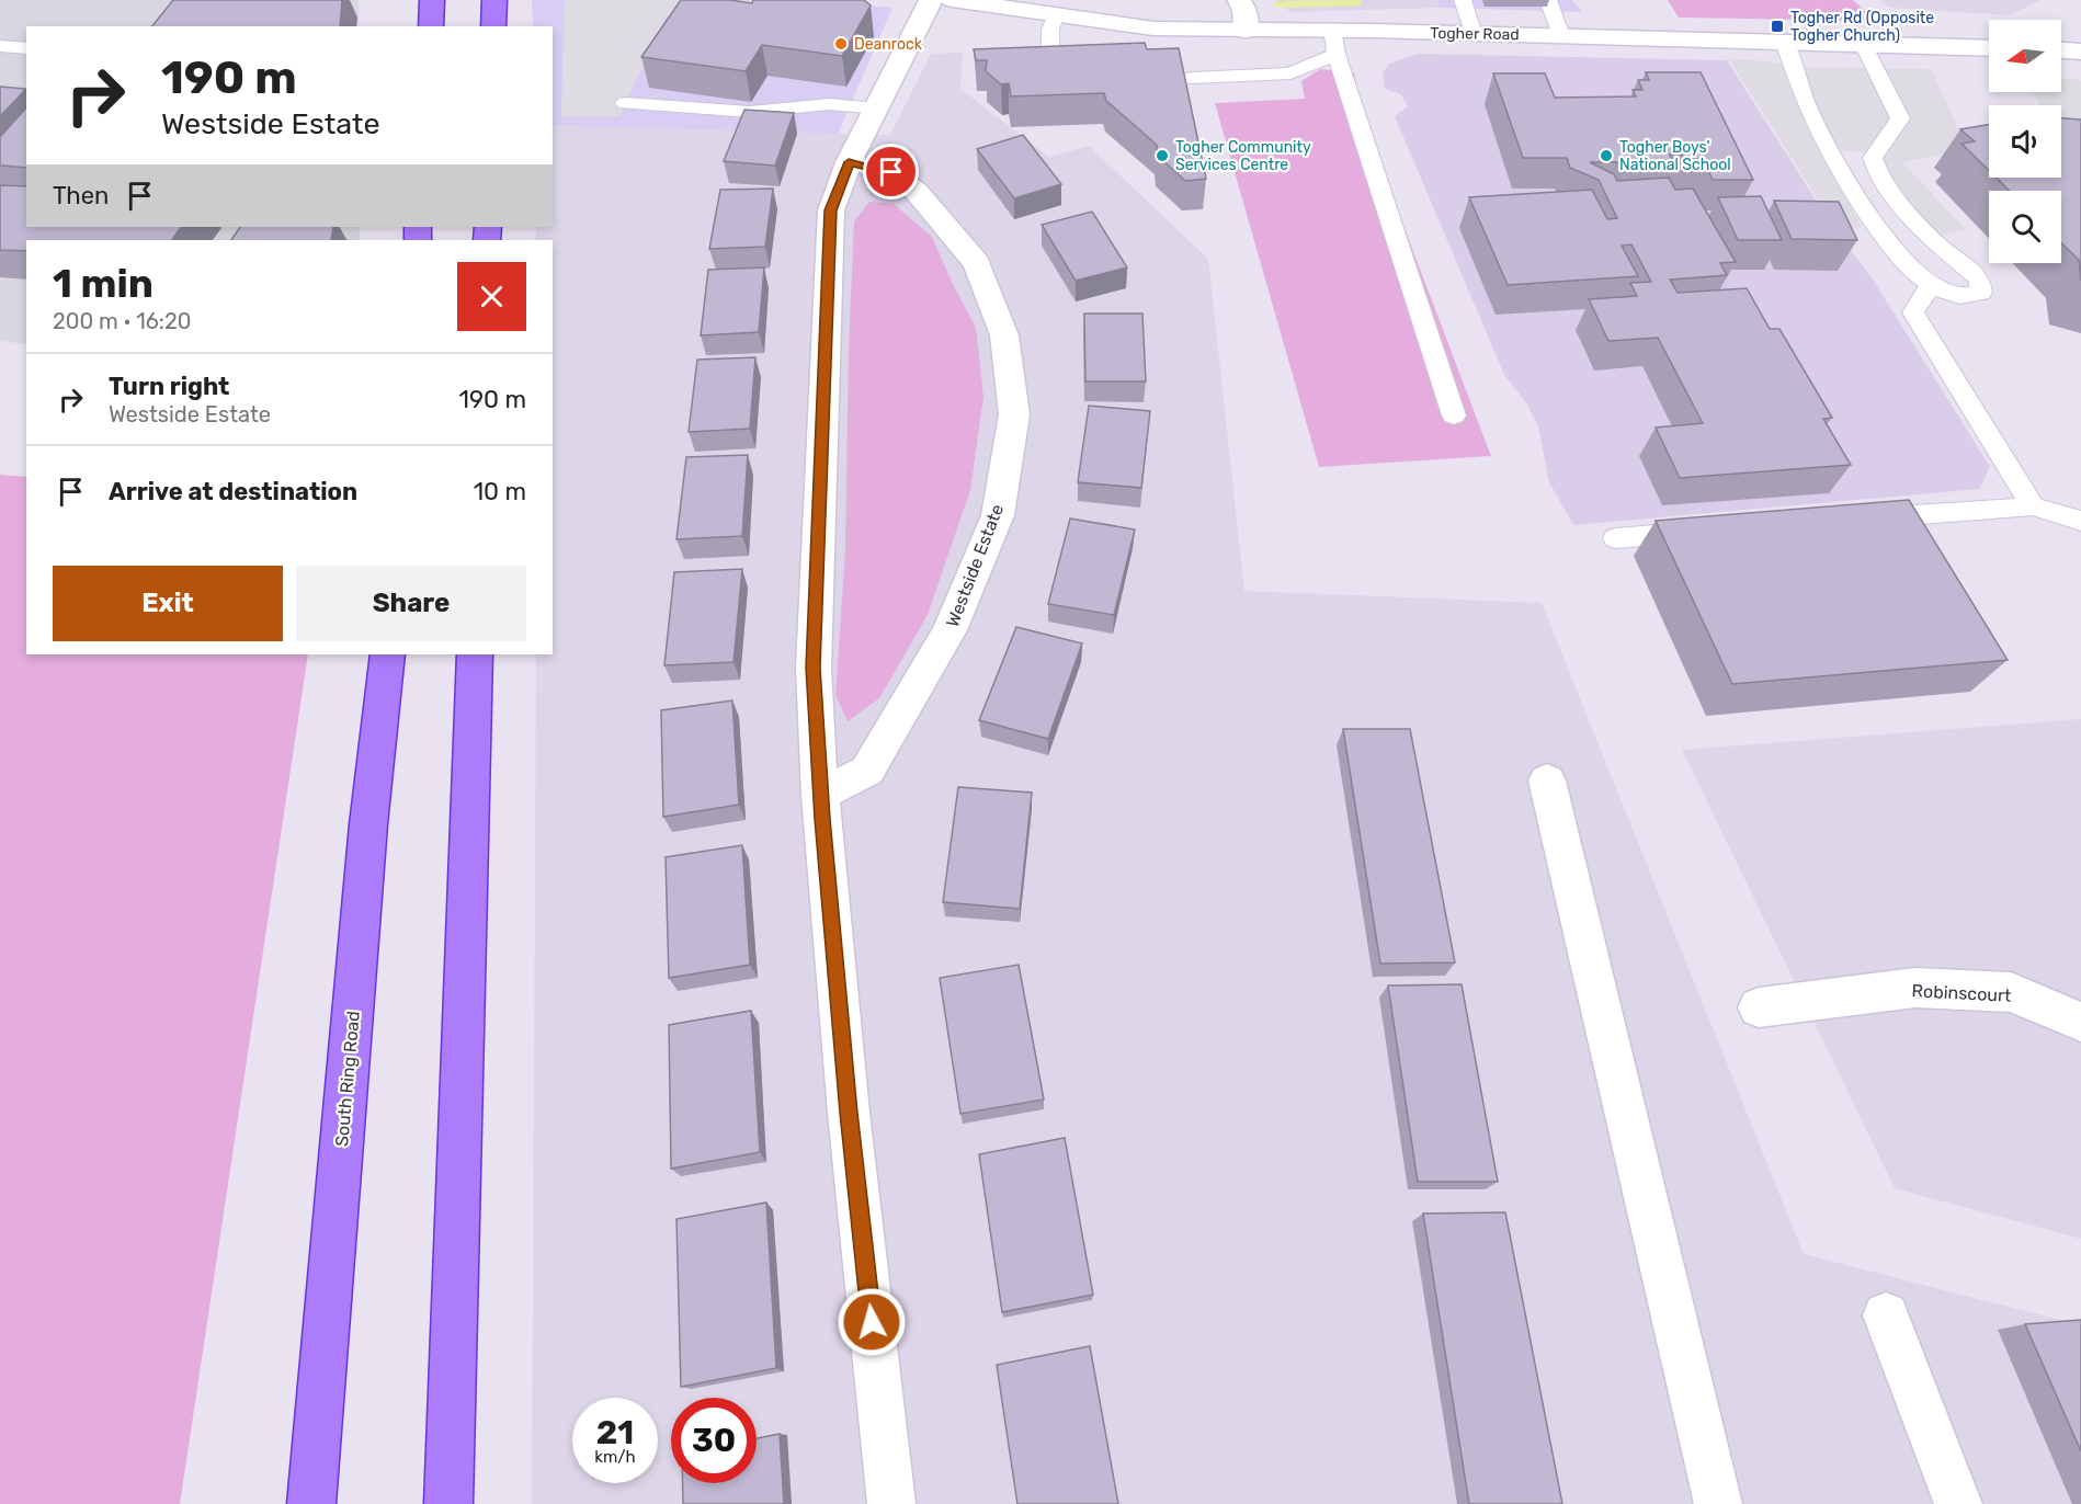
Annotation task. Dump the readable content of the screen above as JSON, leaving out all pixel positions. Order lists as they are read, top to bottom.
{
  "streets": {
    "highway": ["South Ring Road"],
    "street": ["Togher Road", "Westside Estate", "Robinscourt"]
  },
  "places": {
    "transit": ["Togher Rd (Opposite Togher Church)"],
    "other": ["Deanrock", "Togher Community Services Centre", "Togher Boys' National School"]
  },
  "north": "left",
  "page": {
    "turn": ["190 m", "Westside Estate"],
    "then": "Then",
    "heading": ["1 min", "200 m · 16:20"],
    "list": [
      {
        "name": "Turn right",
        "note": "Westside Estate",
        "value": "190 m"
      },
      {
        "name": "Arrive at destination",
        "value": "10 m"
      }
    ],
    "buttons": ["Exit", "Share"],
    "speed": "21 km/h",
    "limit": "30"
  }
}
